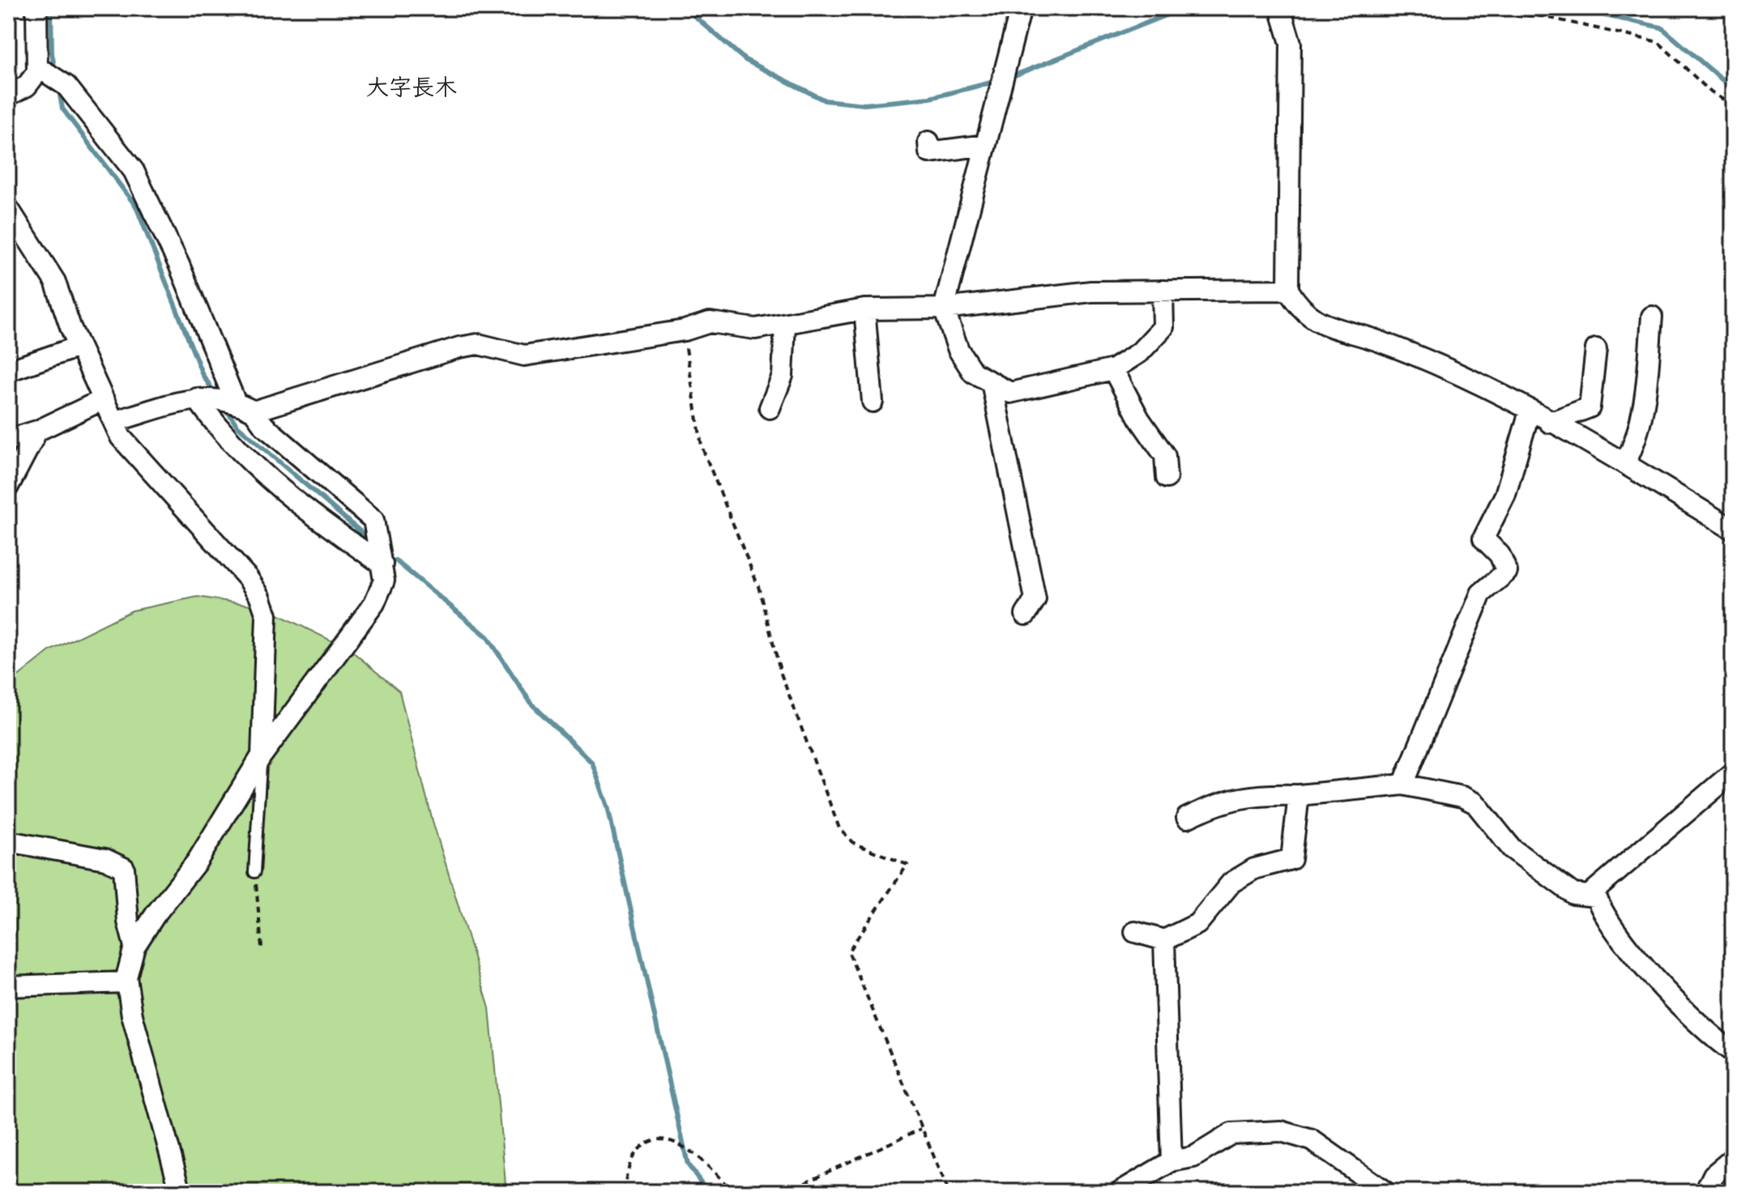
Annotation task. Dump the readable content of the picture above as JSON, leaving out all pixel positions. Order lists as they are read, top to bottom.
{
  "districts": ["大字長木"]
}
